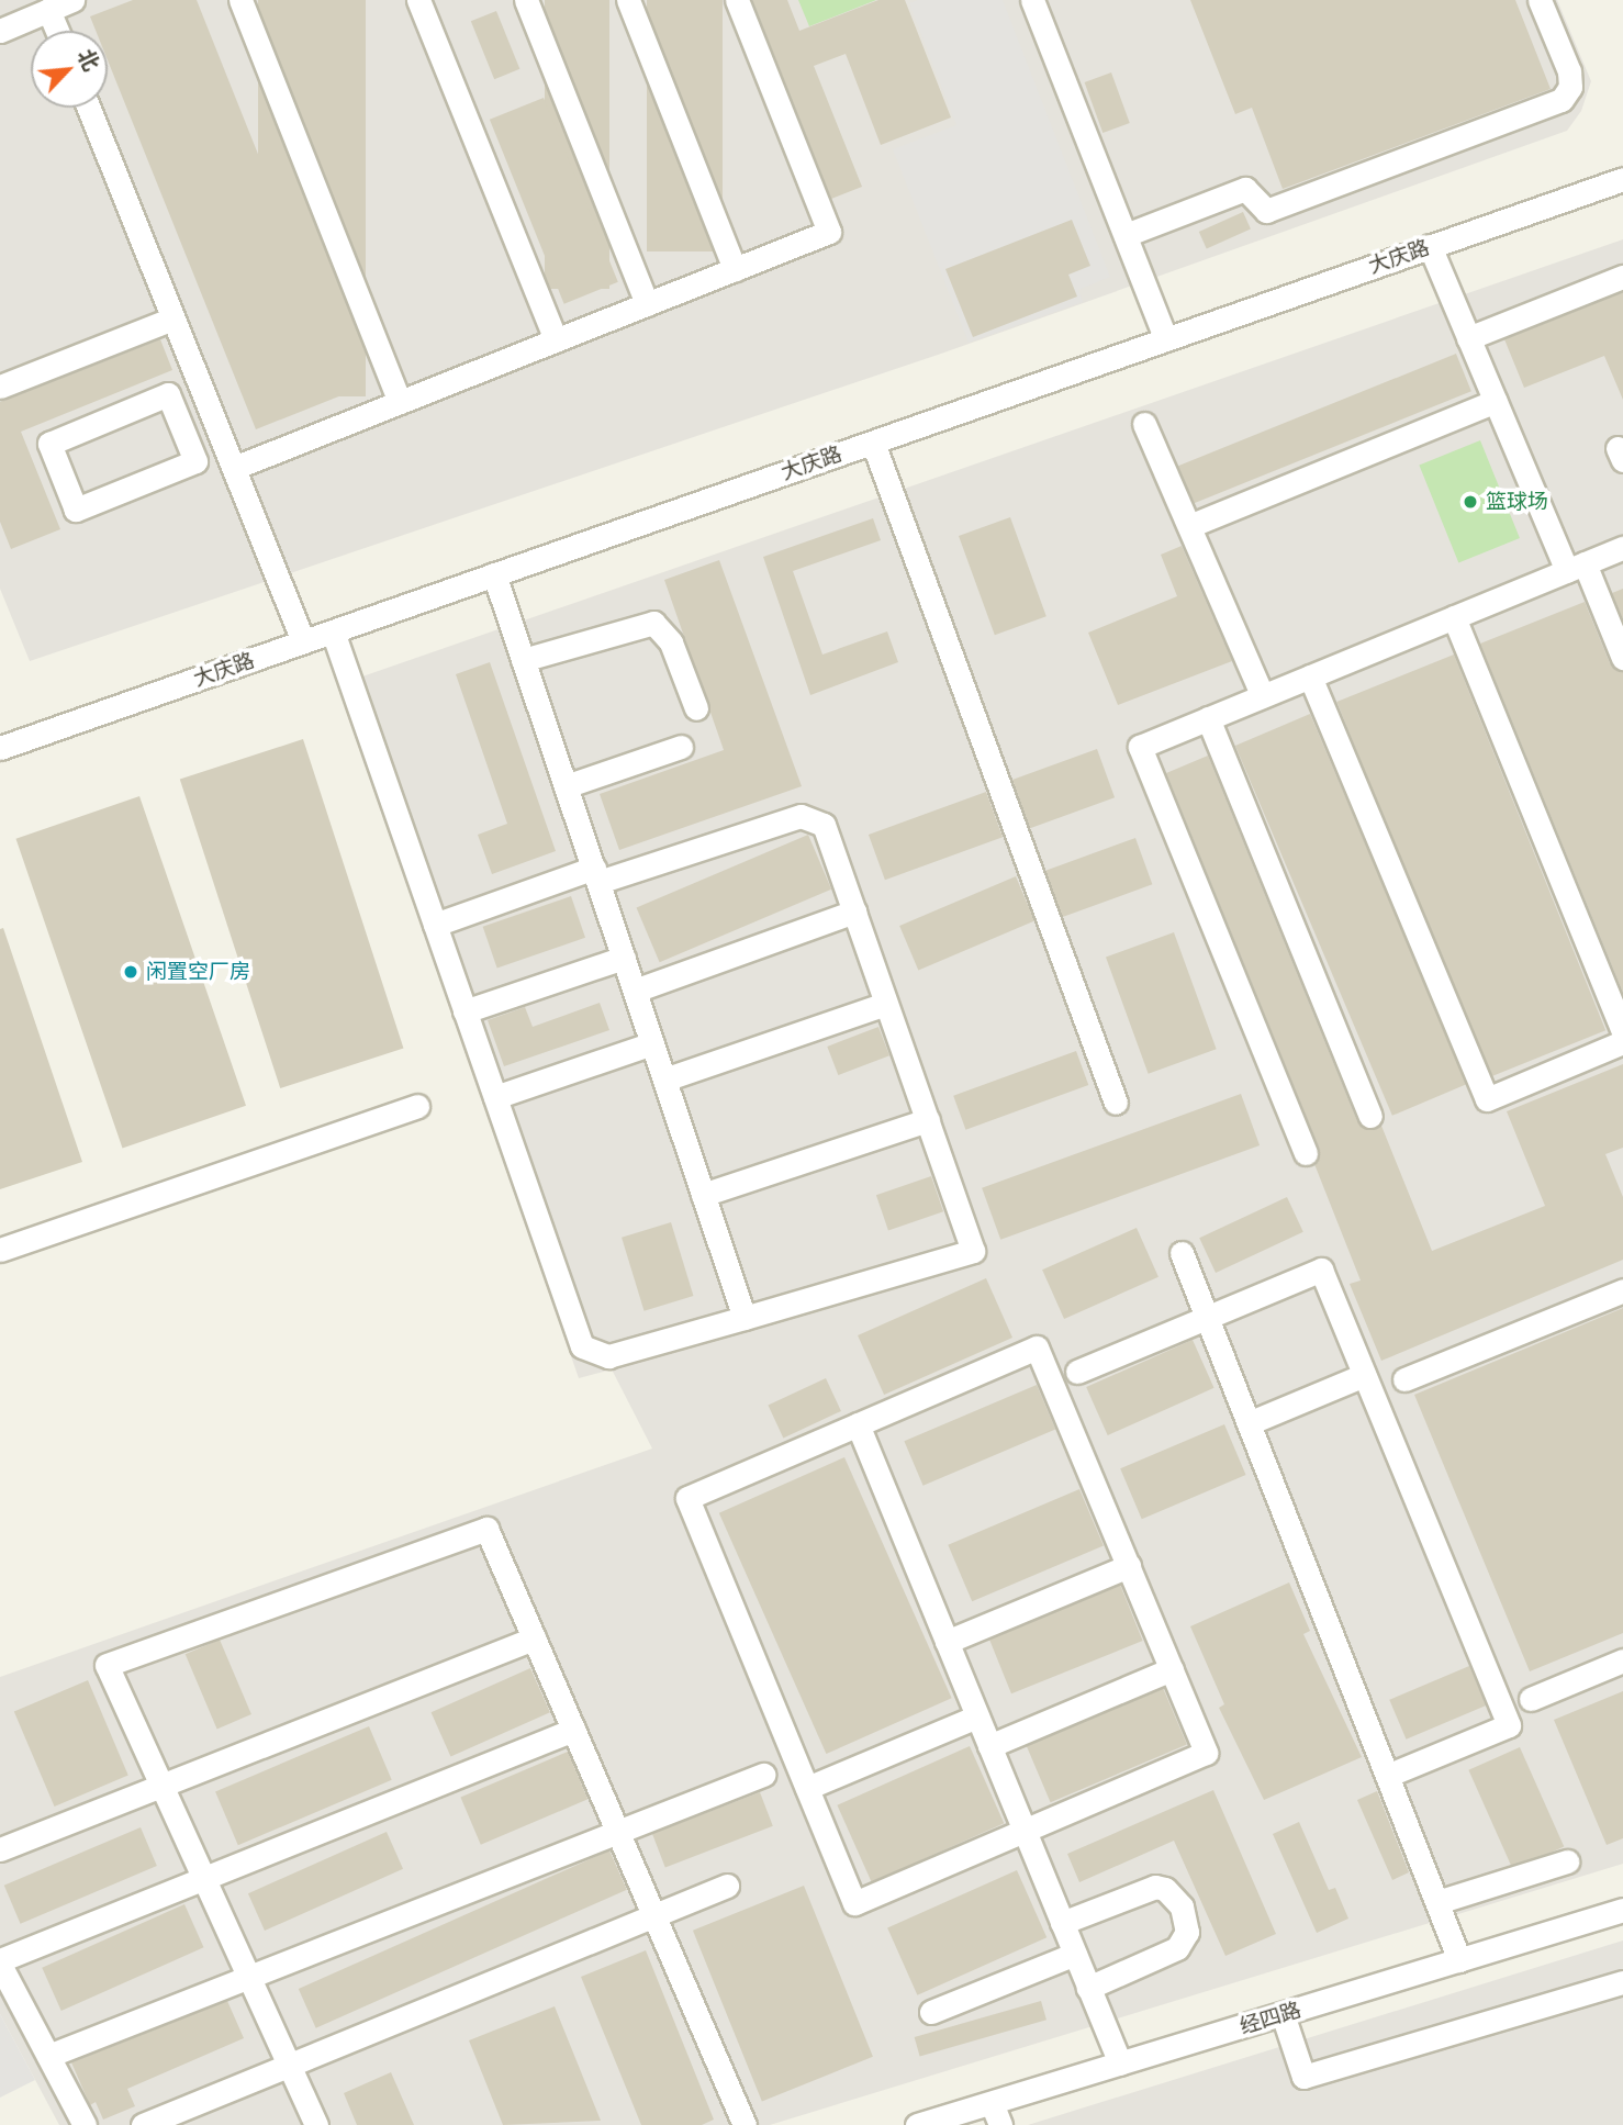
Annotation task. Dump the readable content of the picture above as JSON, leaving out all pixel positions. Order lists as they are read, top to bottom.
{
  "streets": {
    "street": ["大庆路", "经四路"]
  },
  "places": ["篮球场", "闲置空厂房"],
  "north": "top right"
}
